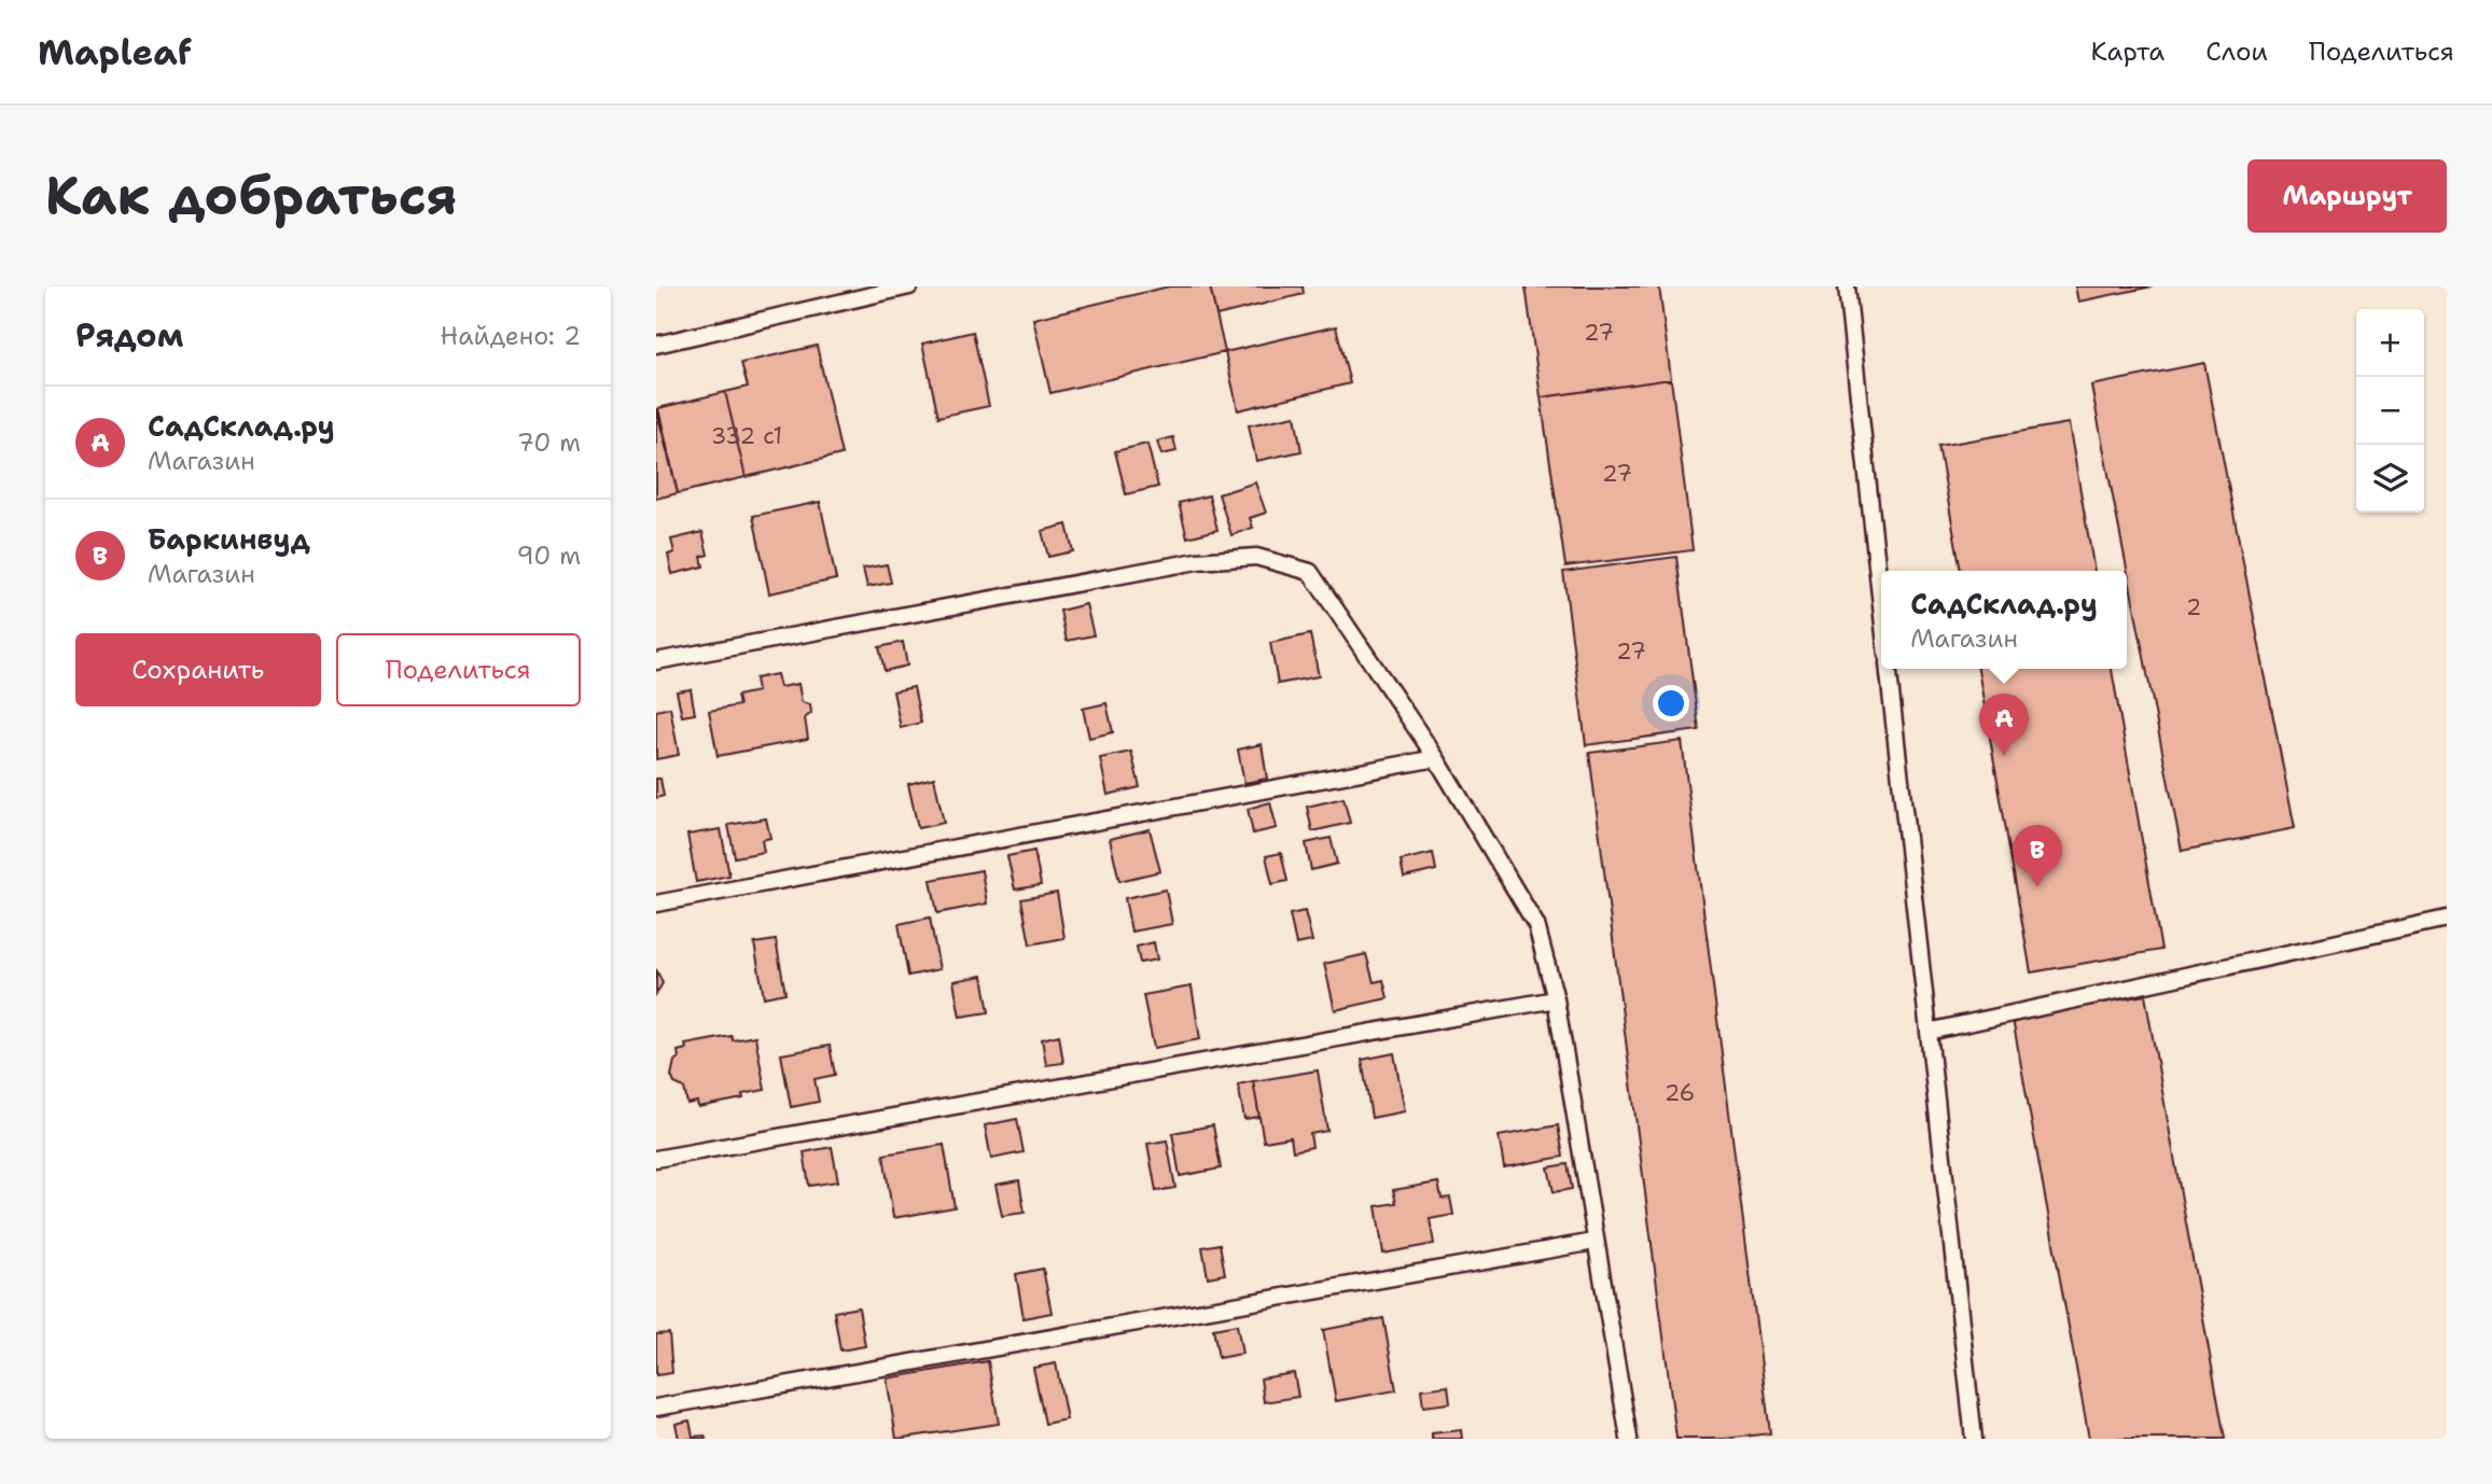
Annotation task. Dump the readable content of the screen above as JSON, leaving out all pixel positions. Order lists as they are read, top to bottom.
{
  "house_numbers": [
    "27",
    "332 с1",
    "27",
    "2",
    "27",
    "26"
  ],
  "page": {
    "header": "Mapleaf",
    "nav": ["Карта", "Слои", "Поделиться"],
    "buttons": [
      "Маршрут",
      ["Сохранить", "Поделиться"]
    ],
    "title": "Как добраться",
    "heading": ["Рядом", "Найдено: 2"],
    "map_buttons": ["+", "−"],
    "list": [
      {
        "mark": "A",
        "name": "СадСклад.ру",
        "note": "Магазин",
        "value": "70 m"
      },
      {
        "mark": "B",
        "name": "Баркинвуд",
        "note": "Магазин",
        "value": "90 m"
      }
    ],
    "popup": ["СадСклад.ру", "Магазин"],
    "pins": ["A", "B"]
  }
}
